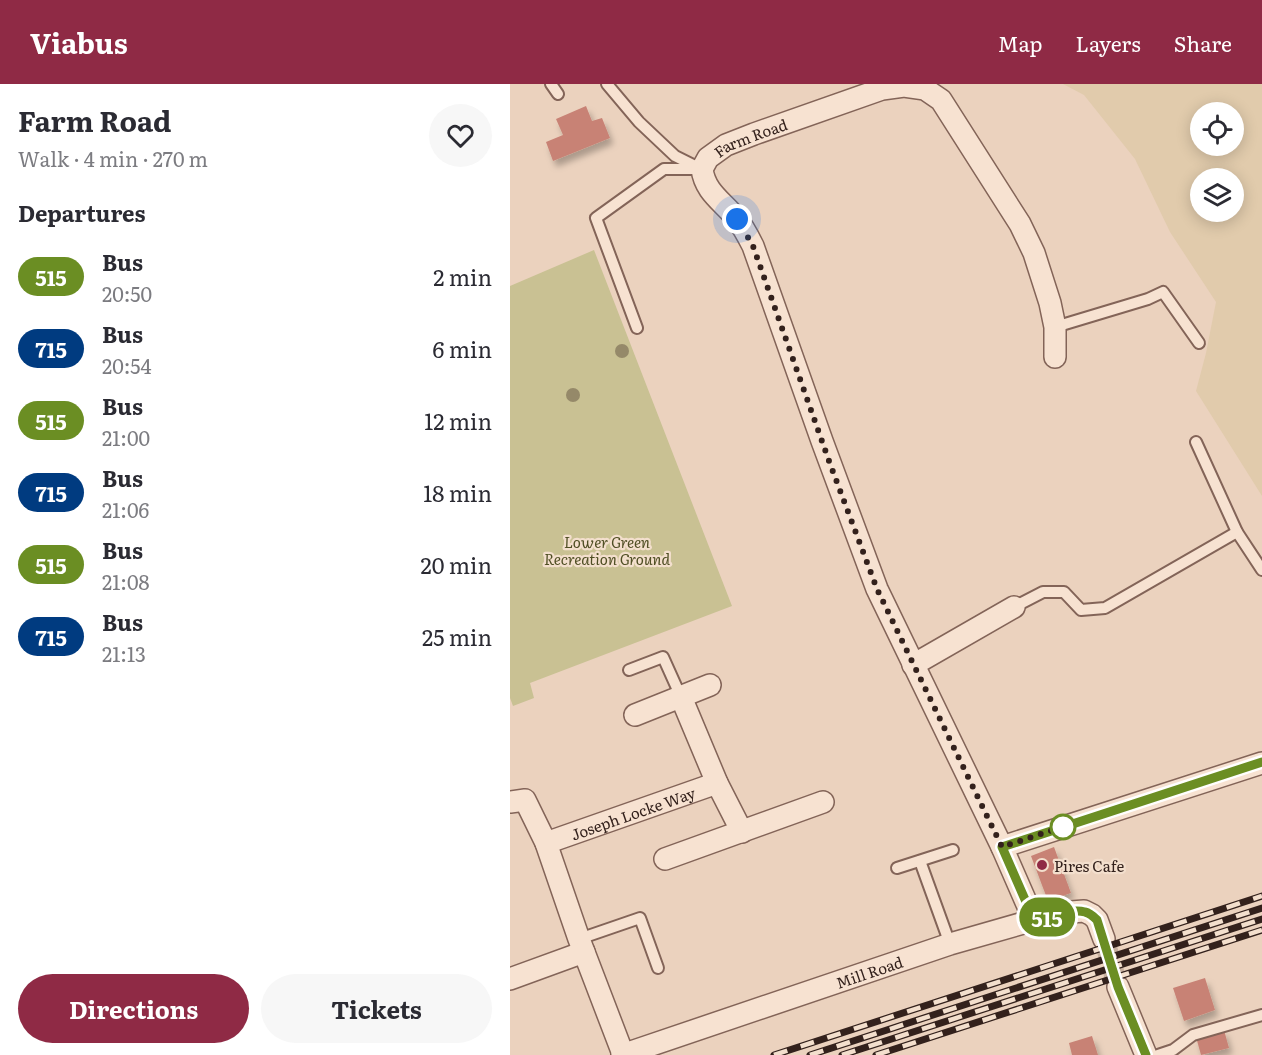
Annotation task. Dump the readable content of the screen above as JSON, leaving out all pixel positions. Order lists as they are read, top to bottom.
{
  "streets": {
    "street": ["Farm Road", "Joseph Locke Way", "Mill Road"]
  },
  "crossings": [
    ["Farm Road", "Mill Road"]
  ],
  "parks": ["Lower Green Recreation Ground"],
  "places": ["Pires Cafe"],
  "lines": ["bus line 515"],
  "page": {
    "header": "Viabus",
    "nav": ["Map", "Layers", "Share"],
    "heading": [
      ["Farm Road", "Walk · 4 min · 270 m"],
      "Departures"
    ],
    "on_map": "515",
    "list": [
      {
        "mark": "515",
        "name": "Bus",
        "note": "20:50",
        "value": "2 min"
      },
      {
        "mark": "715",
        "name": "Bus",
        "note": "20:54",
        "value": "6 min"
      },
      {
        "mark": "515",
        "name": "Bus",
        "note": "21:00",
        "value": "12 min"
      },
      {
        "mark": "715",
        "name": "Bus",
        "note": "21:06",
        "value": "18 min"
      },
      {
        "mark": "515",
        "name": "Bus",
        "note": "21:08",
        "value": "20 min"
      },
      {
        "mark": "715",
        "name": "Bus",
        "note": "21:13",
        "value": "25 min"
      }
    ],
    "buttons": ["Directions", "Tickets"]
  }
}
